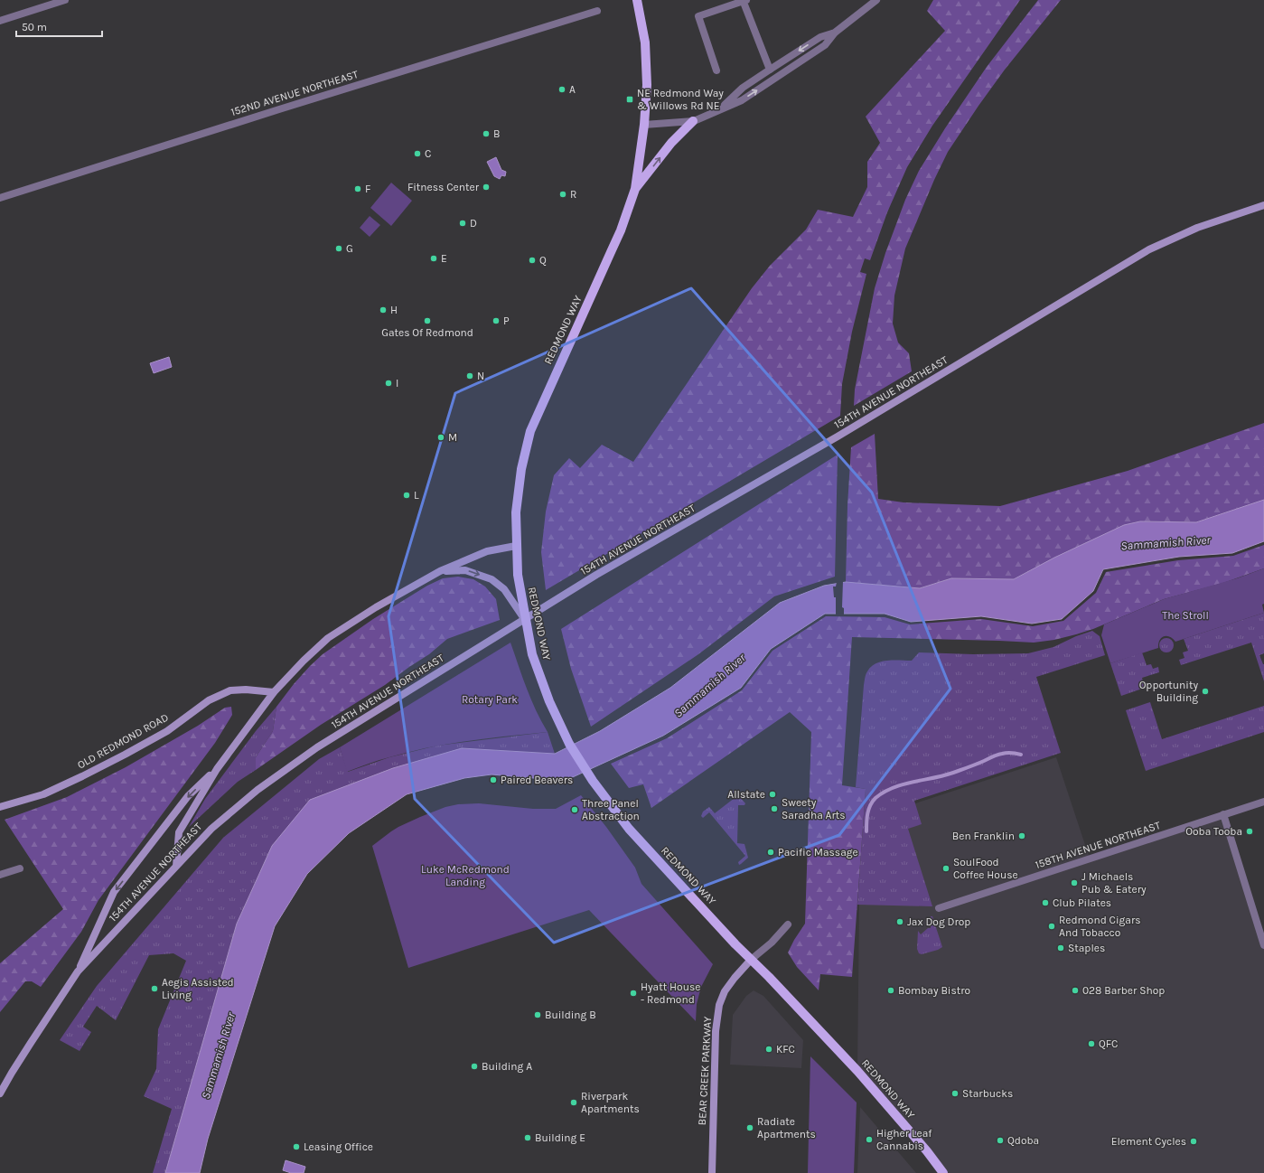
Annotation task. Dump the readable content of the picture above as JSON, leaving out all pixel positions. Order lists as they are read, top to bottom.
{
  "streets": {
    "main road": [
      "REDMOND WAY",
      "154TH AVENUE NORTHEAST",
      "OLD REDMOND ROAD",
      "BEAR CREEK PARKWAY"
    ],
    "street": ["152ND AVENUE NORTHEAST", "158TH AVENUE NORTHEAST"]
  },
  "crossings": [
    ["REDMOND WAY", "BEAR CREEK PARKWAY"]
  ],
  "water": ["Sammamish River"],
  "parks": ["The Stroll", "Rotary Park", "Luke McRedmond Landing"],
  "places": {
    "other": [
      "A",
      "B",
      "C",
      "Fitness Center",
      "F",
      "R",
      "D",
      "G",
      "E",
      "Q",
      "H",
      "Gates Of Redmond",
      "P",
      "N",
      "I",
      "M",
      "L",
      "Opportunity Building",
      "Paired Beavers",
      "Allstate",
      "Sweety Saradha Arts",
      "Three Panel Abstraction",
      "Ooba Tooba",
      "Ben Franklin",
      "Pacific Massage",
      "SoulFood Coffee House",
      "J Michaels Pub & Eatery",
      "Club Pilates",
      "Jax Dog Drop",
      "Redmond Cigars And Tobacco",
      "Staples",
      "Aegis Assisted Living",
      "Bombay Bistro",
      "028 Barber Shop",
      "Hyatt House - Redmond",
      "Building B",
      "QFC",
      "KFC",
      "Building A",
      "Starbucks",
      "Riverpark Apartments",
      "Radiate Apartments",
      "Building E",
      "Higher Leaf Cannabis",
      "Qdoba",
      "Element Cycles",
      "Leasing Office"
    ],
    "transit": ["NE Redmond Way & Willows Rd NE"]
  },
  "scale_bar": "50 m"
}
